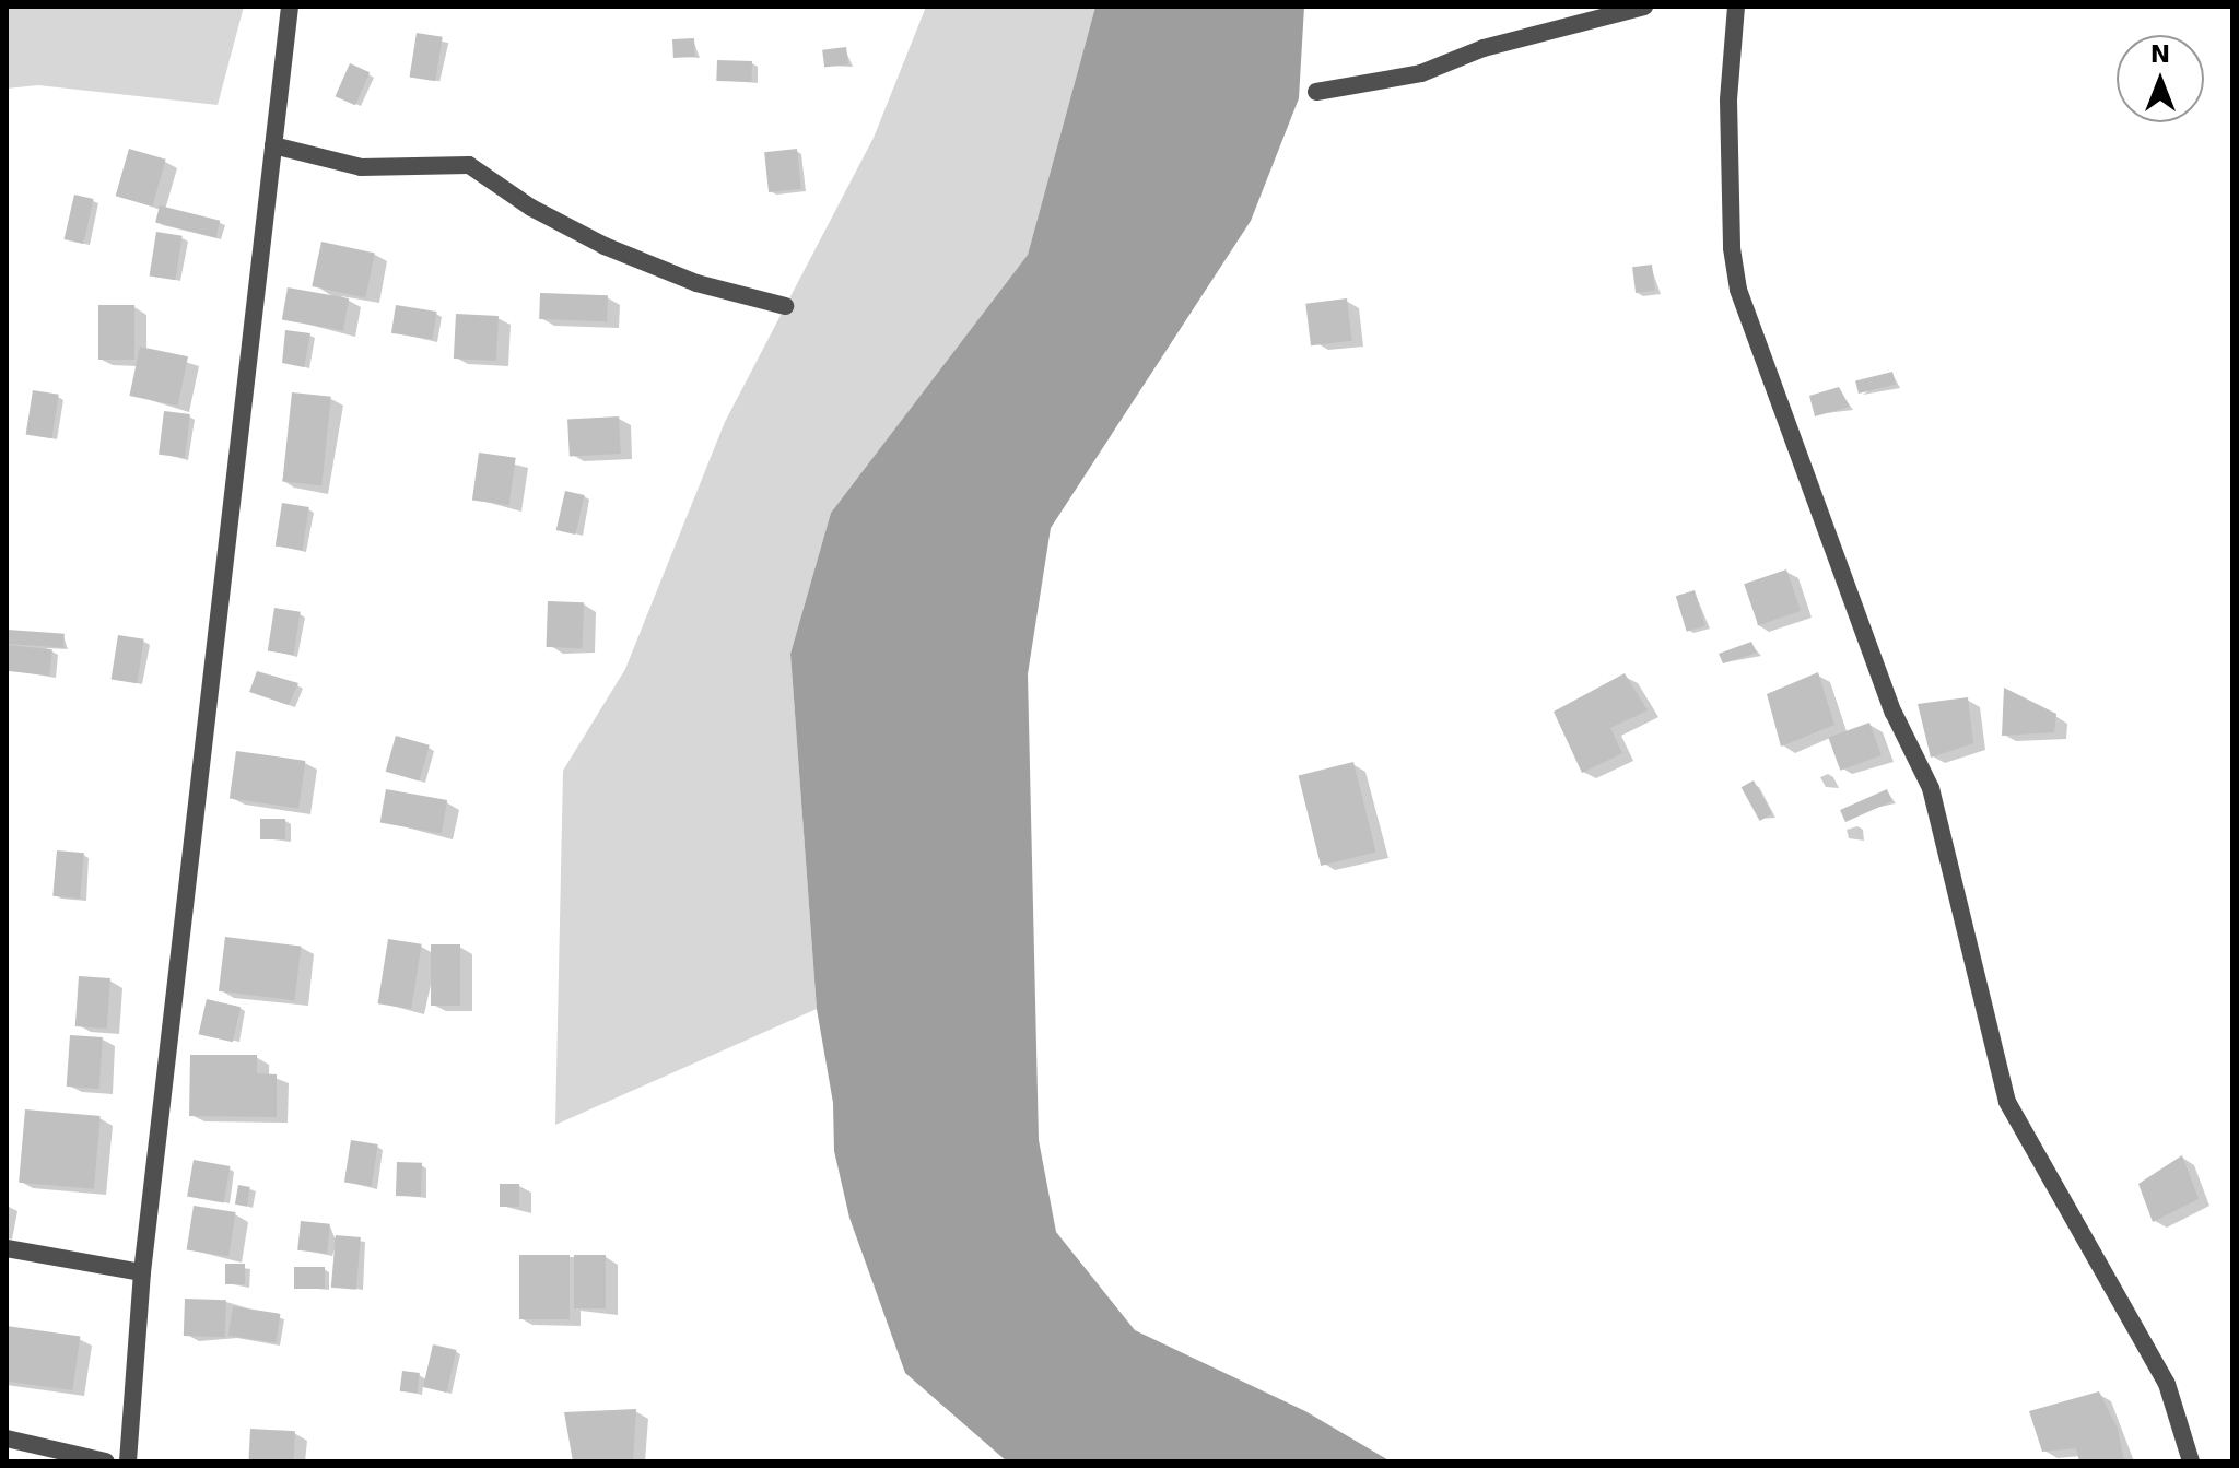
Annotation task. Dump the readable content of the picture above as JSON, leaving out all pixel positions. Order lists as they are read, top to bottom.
{
  "north": "top"
}
